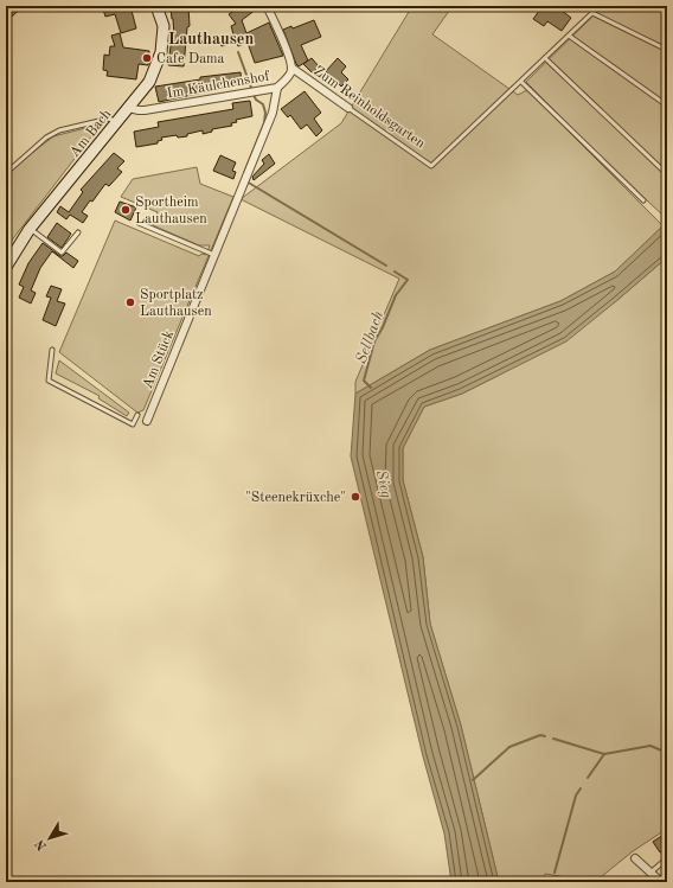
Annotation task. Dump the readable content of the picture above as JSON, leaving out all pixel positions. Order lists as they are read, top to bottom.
{
  "streets": {
    "street": [
      "Im Käulchenshof",
      "Zum Reinholdsgarten",
      "Am Bach",
      "Am Stück"
    ]
  },
  "crossings": [
    ["Im Käulchenshof", "Zum Reinholdsgarten"],
    ["Im Käulchenshof", "Am Bach"],
    ["Im Käulchenshof", "Am Stück"]
  ],
  "districts": ["Lauthausen"],
  "water": ["Sellbach", "Sieg"],
  "places": [
    "Cafe Dama",
    "Sportheim Lauthausen",
    "Sportplatz Lauthausen",
    "\"Steenekrüxche\""
  ],
  "north": "bottom left"
}
